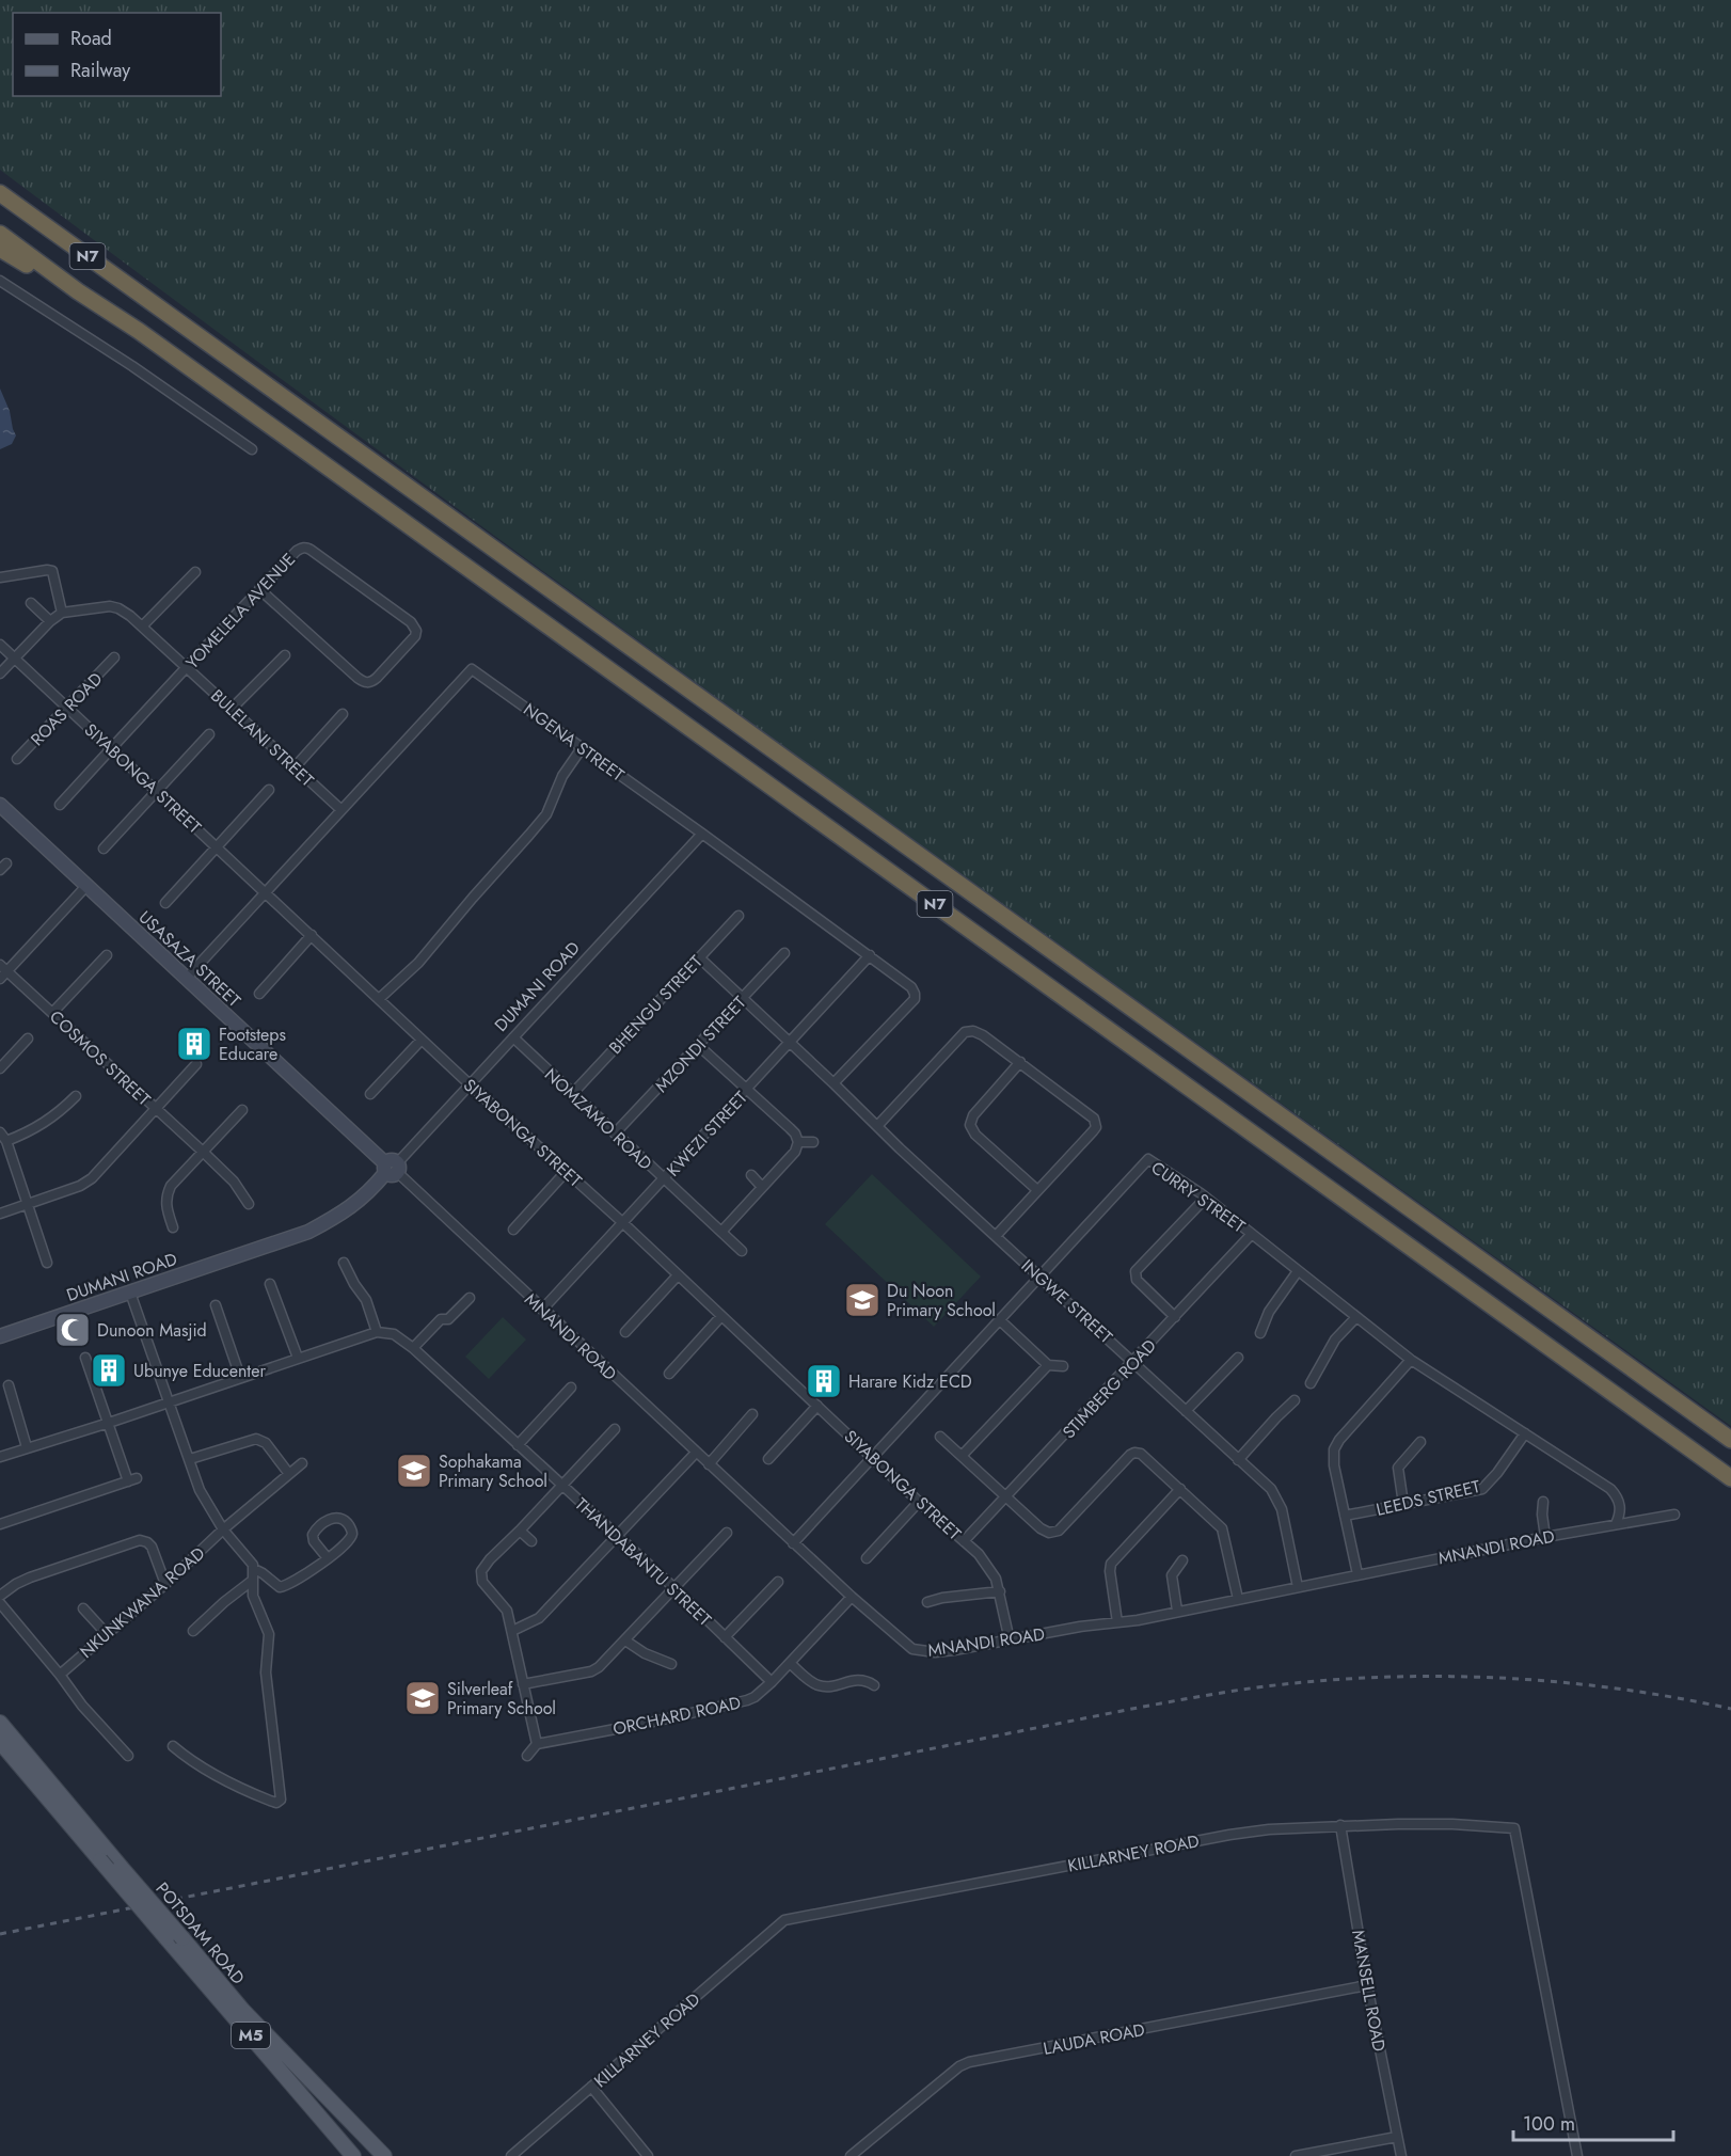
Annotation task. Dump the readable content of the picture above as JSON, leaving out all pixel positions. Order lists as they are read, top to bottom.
{
  "streets": {
    "highway": ["N7"],
    "main road": ["POTSDAM ROAD", "M5"],
    "street": [
      "YOMELELA AVENUE",
      "ROAS ROAD",
      "BULELANI STREET",
      "NGENA STREET",
      "SIYABONGA STREET",
      "USASAZA STREET",
      "DUMANI ROAD",
      "BHENGU STREET",
      "MZONDI STREET",
      "COSMOS STREET",
      "NOMZAMO ROAD",
      "KWEZI STREET",
      "CURRY STREET",
      "INGWE STREET",
      "MNANDI ROAD",
      "STIMBERG ROAD",
      "LEEDS STREET",
      "THANDABANTU STREET",
      "NKUNKWANA ROAD",
      "ORCHARD ROAD",
      "KILLARNEY ROAD",
      "MANSELL ROAD",
      "LAUDA ROAD"
    ]
  },
  "crossings": [
    ["YOMELELA AVENUE", "BULELANI STREET"],
    ["YOMELELA AVENUE", "SIYABONGA STREET"],
    ["ROAS ROAD", "SIYABONGA STREET"],
    ["BULELANI STREET", "NGENA STREET"],
    ["BULELANI STREET", "SIYABONGA STREET"],
    ["NGENA STREET", "SIYABONGA STREET"],
    ["NGENA STREET", "USASAZA STREET"],
    ["NGENA STREET", "DUMANI ROAD"],
    ["NGENA STREET", "KWEZI STREET"],
    ["NGENA STREET", "INGWE STREET"],
    ["SIYABONGA STREET", "DUMANI ROAD"],
    ["SIYABONGA STREET", "KWEZI STREET"],
    ["SIYABONGA STREET", "CURRY STREET"],
    ["SIYABONGA STREET", "MNANDI ROAD"],
    ["SIYABONGA STREET", "STIMBERG ROAD"],
    ["USASAZA STREET", "DUMANI ROAD"],
    ["USASAZA STREET", "MNANDI ROAD"],
    ["DUMANI ROAD", "NOMZAMO ROAD"],
    ["DUMANI ROAD", "MNANDI ROAD"],
    ["BHENGU STREET", "NOMZAMO ROAD"],
    ["BHENGU STREET", "INGWE STREET"],
    ["MZONDI STREET", "NOMZAMO ROAD"],
    ["MZONDI STREET", "INGWE STREET"],
    ["NOMZAMO ROAD", "KWEZI STREET"],
    ["KWEZI STREET", "INGWE STREET"],
    ["KWEZI STREET", "MNANDI ROAD"],
    ["CURRY STREET", "INGWE STREET"],
    ["CURRY STREET", "MNANDI ROAD"],
    ["CURRY STREET", "STIMBERG ROAD"],
    ["CURRY STREET", "LEEDS STREET"],
    ["INGWE STREET", "MNANDI ROAD"],
    ["INGWE STREET", "STIMBERG ROAD"],
    ["MNANDI ROAD", "ORCHARD ROAD"],
    ["THANDABANTU STREET", "ORCHARD ROAD"],
    ["KILLARNEY ROAD", "MANSELL ROAD"],
    ["MANSELL ROAD", "LAUDA ROAD"]
  ],
  "places": {
    "building": ["Footsteps Educare", "Ubunye Educenter", "Harare Kidz ECD"],
    "school or university": ["Du Noon Primary School", "Sophakama Primary School", "Silverleaf Primary School"],
    "mosque": ["Dunoon Masjid"]
  },
  "legend": ["Road", "Railway"],
  "scale_bar": "100 m"
}
